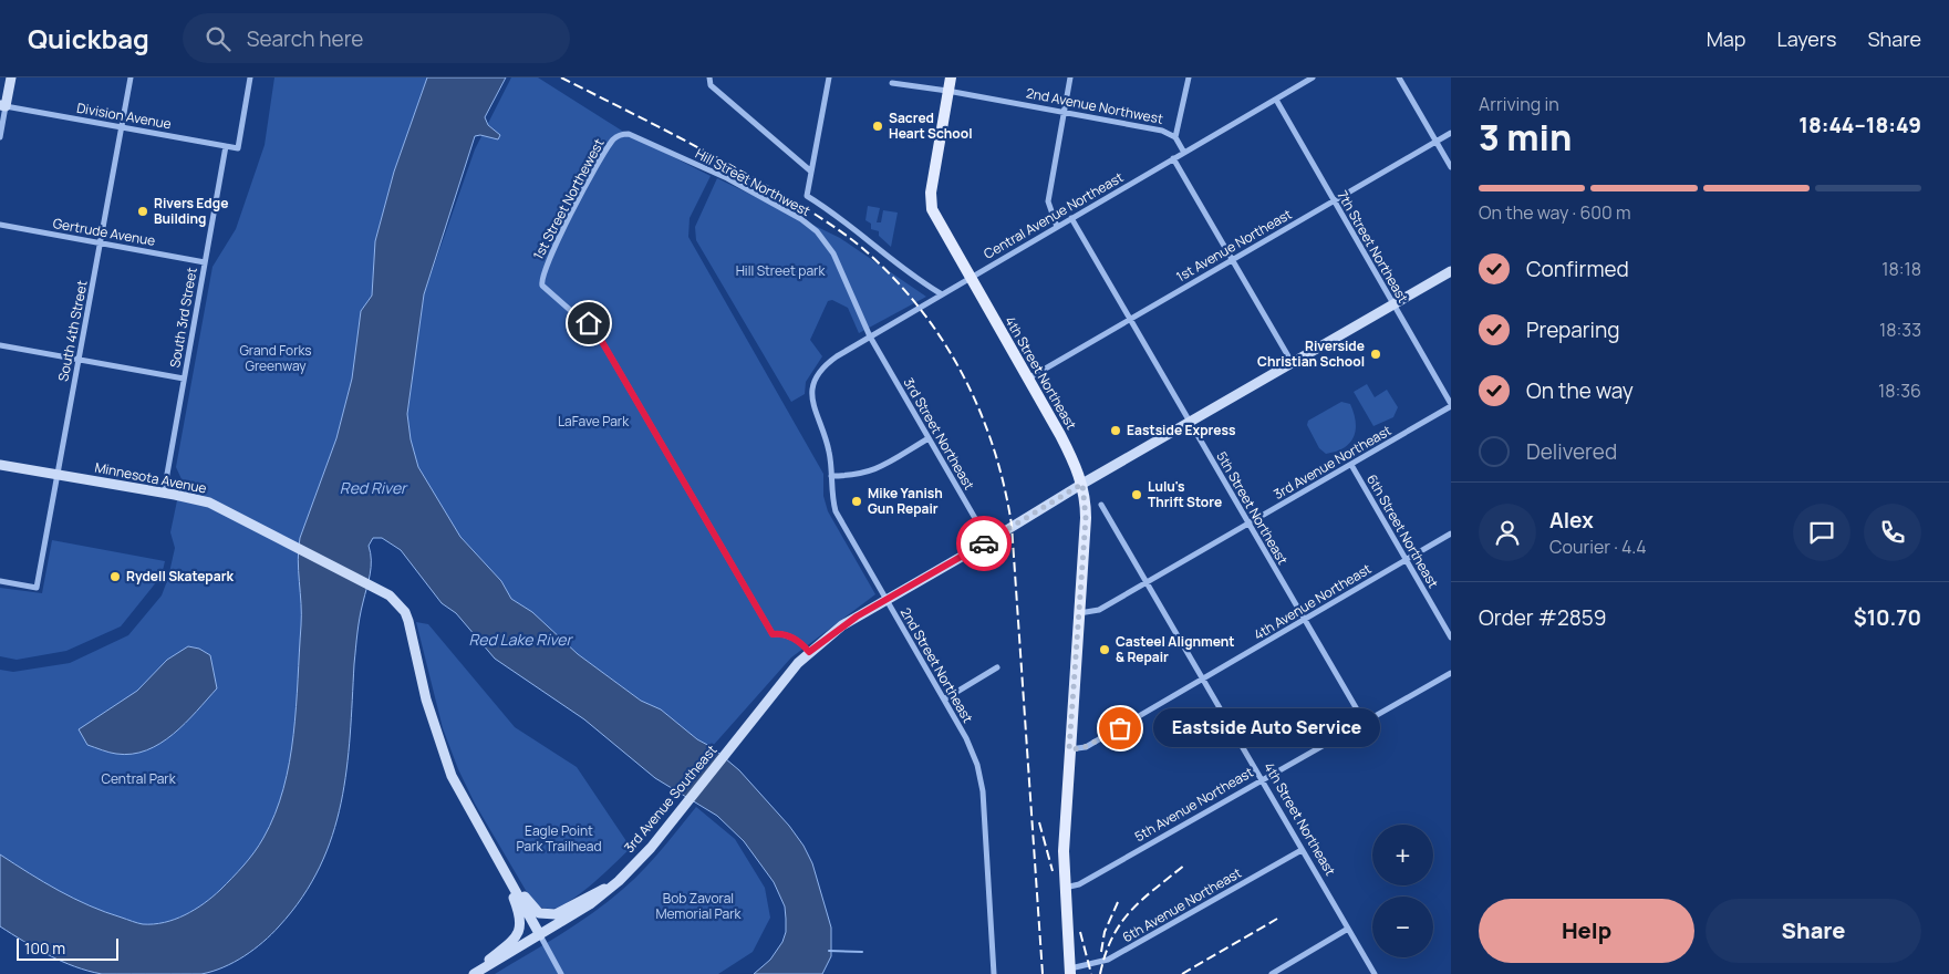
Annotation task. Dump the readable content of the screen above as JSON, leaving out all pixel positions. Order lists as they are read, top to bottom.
{
  "streets": {
    "main road": ["4th Street Northeast"],
    "street": [
      "2nd Avenue Northwest",
      "Division Avenue",
      "Hill Street Northwest",
      "1st Street Northewest",
      "Central Avenue Northeast",
      "Gertrude Avenue",
      "1st Avenue Northeast",
      "7th Street Northeast",
      "South 3rd Street",
      "South 4th Street",
      "3rd Street Northeast",
      "3rd Avenue Northeast",
      "Minnesota Avenue",
      "5th Street Northeast",
      "6th Street Northeast",
      "4th Avenue Northeast",
      "2nd Street Northeast",
      "3rd Avenue Southeast",
      "5th Avenue Northeast",
      "6th Avenue Northeast"
    ]
  },
  "crossings": [
    ["2nd Avenue Northwest", "Central Avenue Northeast"],
    ["2nd Avenue Northwest", "4th Street Northeast"],
    ["Division Avenue", "South 3rd Street"],
    ["Division Avenue", "South 4th Street"],
    ["Hill Street Northwest", "1st Street Northewest"],
    ["Hill Street Northwest", "Central Avenue Northeast"],
    ["Hill Street Northwest", "3rd Street Northeast"],
    ["1st Street Northewest", "3rd Avenue Southeast"],
    ["Central Avenue Northeast", "7th Street Northeast"],
    ["Central Avenue Northeast", "4th Street Northeast"],
    ["Central Avenue Northeast", "3rd Street Northeast"],
    ["Central Avenue Northeast", "5th Street Northeast"],
    ["Central Avenue Northeast", "2nd Street Northeast"],
    ["Gertrude Avenue", "South 3rd Street"],
    ["Gertrude Avenue", "South 4th Street"],
    ["1st Avenue Northeast", "7th Street Northeast"],
    ["1st Avenue Northeast", "4th Street Northeast"],
    ["1st Avenue Northeast", "5th Street Northeast"],
    ["7th Street Northeast", "3rd Avenue Northeast"],
    ["7th Street Northeast", "3rd Avenue Southeast"],
    ["South 3rd Street", "Minnesota Avenue"],
    ["South 4th Street", "Minnesota Avenue"],
    ["4th Street Northeast", "3rd Avenue Northeast"],
    ["4th Street Northeast", "4th Avenue Northeast"],
    ["4th Street Northeast", "3rd Avenue Southeast"],
    ["4th Street Northeast", "5th Avenue Northeast"],
    ["4th Street Northeast", "6th Avenue Northeast"],
    ["3rd Street Northeast", "3rd Avenue Southeast"],
    ["3rd Avenue Northeast", "5th Street Northeast"],
    ["3rd Avenue Northeast", "6th Street Northeast"],
    ["5th Street Northeast", "4th Avenue Northeast"],
    ["5th Street Northeast", "3rd Avenue Southeast"],
    ["5th Street Northeast", "5th Avenue Northeast"],
    ["6th Street Northeast", "4th Avenue Northeast"],
    ["2nd Street Northeast", "3rd Avenue Southeast"]
  ],
  "water": ["Red River", "Red Lake River"],
  "parks": [
    "Hill Street park",
    "Grand Forks Greenway",
    "LaFave Park",
    "Central Park",
    "Eagle Point Park Trailhead",
    "Bob Zavoral Memorial Park"
  ],
  "places": [
    "Sacred Heart School",
    "Rivers Edge Building",
    "Riverside Christian School",
    "Eastside Express",
    "Lulu's Thrift Store",
    "Mike Yanish Gun Repair",
    "Rydell Skatepark",
    "Casteel Alignment & Repair",
    "Eastside Auto Service"
  ],
  "scale_bar": "100 m",
  "page": {
    "header": "Quickbag",
    "search": "Search here",
    "nav": ["Map", "Layers", "Share"],
    "heading": ["3 min", "Arriving in", "18:44–18:49"],
    "panel": [
      "Alex",
      "Courier · 4.4",
      "Order #2859",
      "$10.70"
    ],
    "bar": "On the way · 600 m",
    "list": [
      ["Confirmed", "18:18"],
      ["Preparing", "18:33"],
      ["On the way", "18:36"],
      "Delivered"
    ],
    "bubble": "Eastside Auto Service",
    "map_buttons": ["+", "−"],
    "buttons": ["Help", "Share"],
    "scale": "100 m"
  }
}
